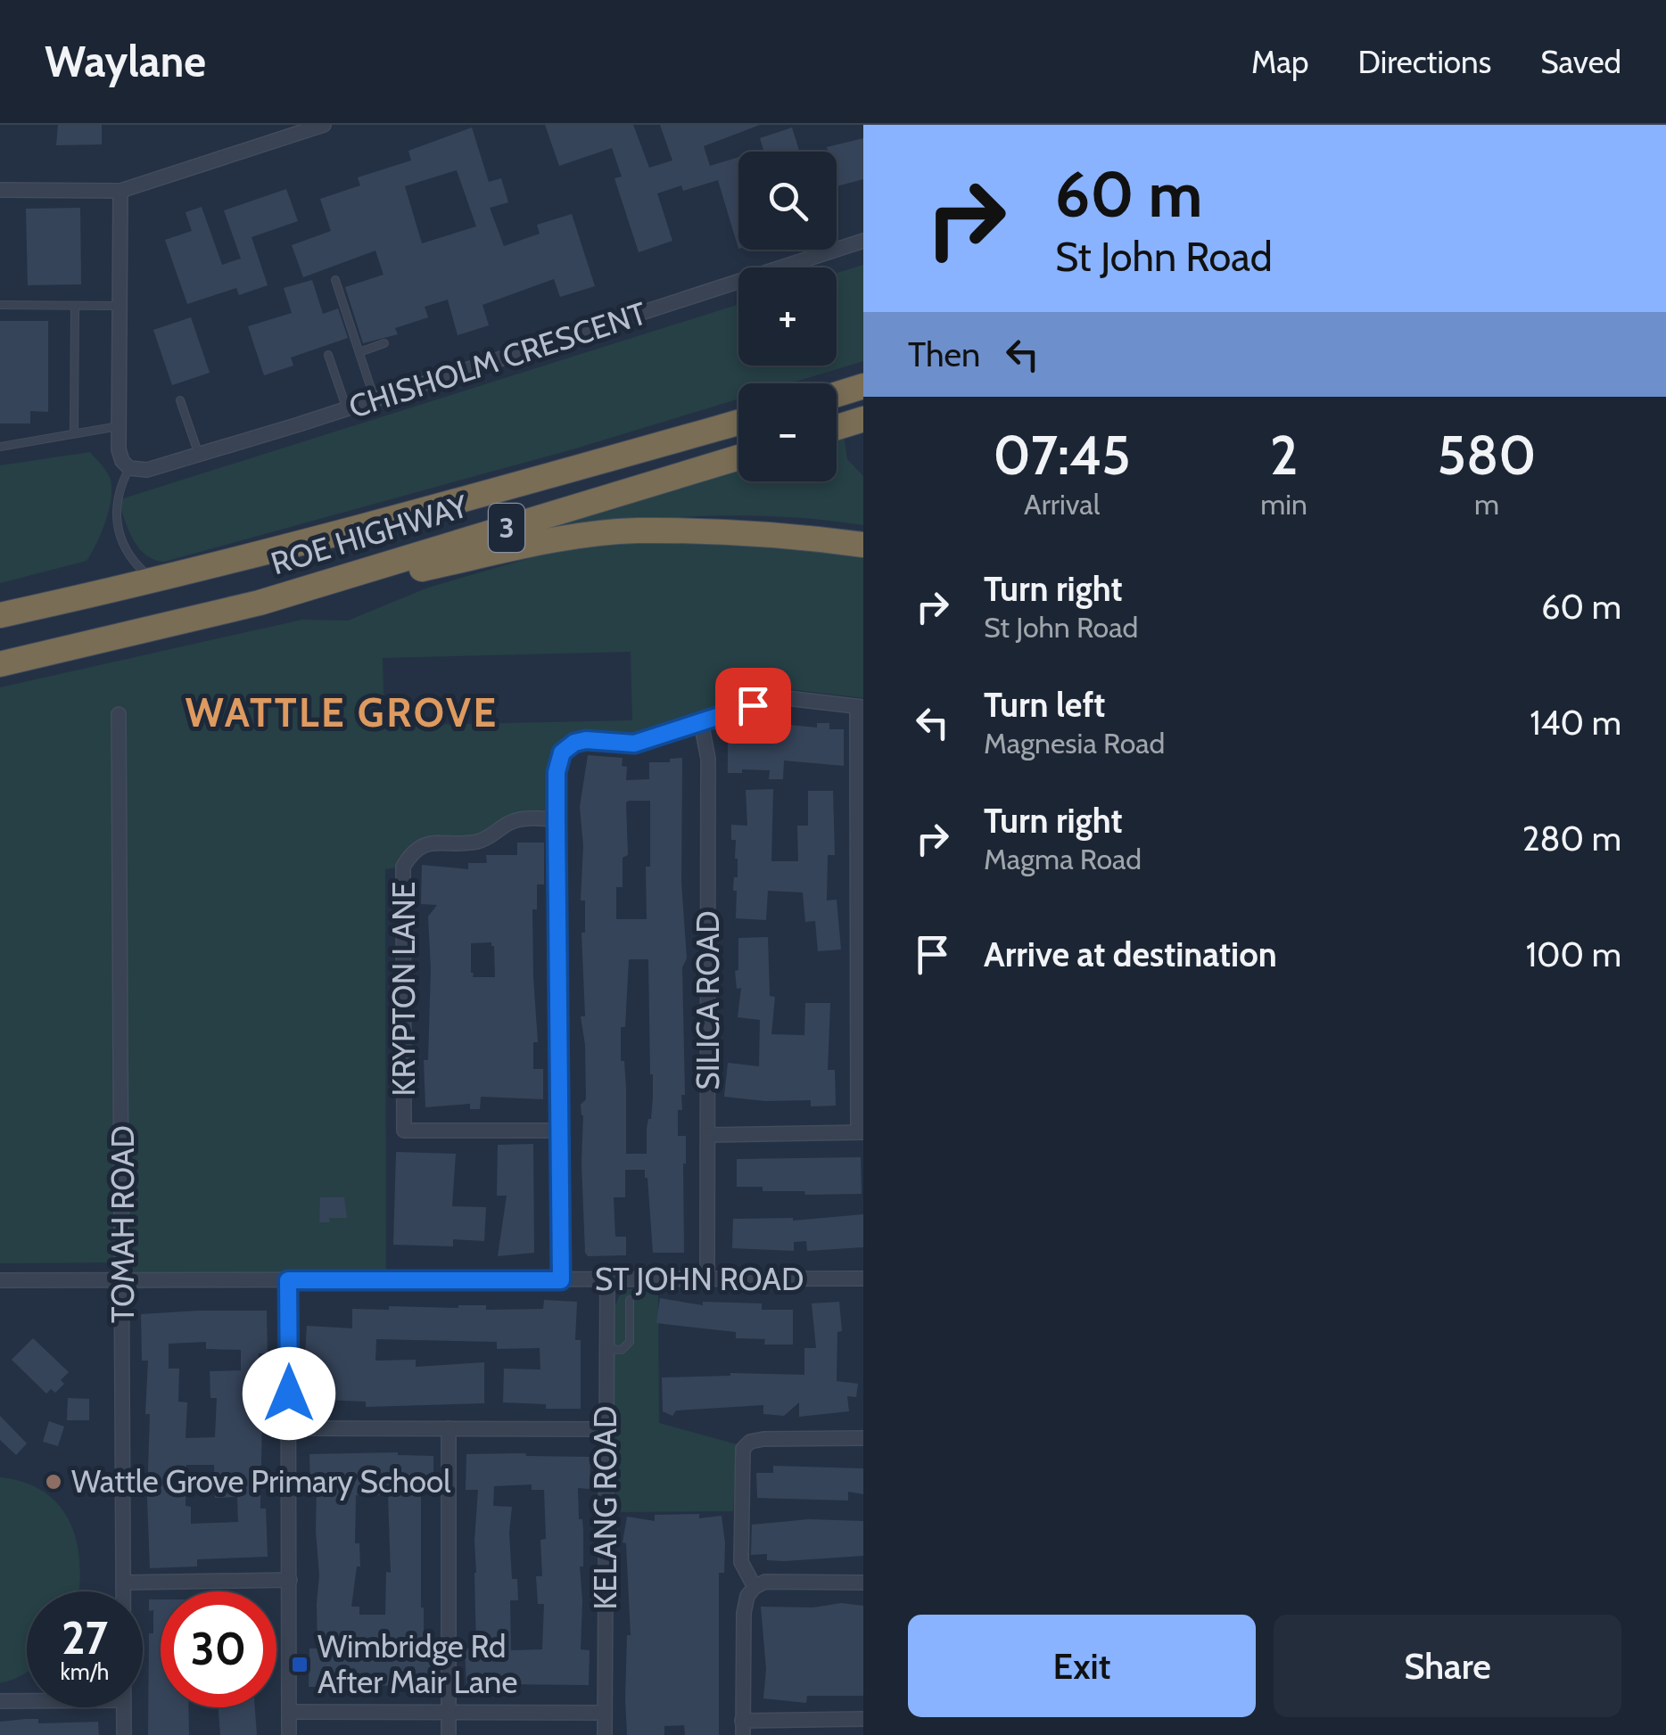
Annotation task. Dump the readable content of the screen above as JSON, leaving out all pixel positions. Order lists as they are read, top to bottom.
{
  "streets": {
    "highway": ["3", "ROE HIGHWAY"],
    "street": [
      "CHISHOLM CRESCENT",
      "KRYPTON LANE",
      "SILICA ROAD",
      "TOMAH ROAD",
      "ST JOHN ROAD",
      "KELANG ROAD"
    ]
  },
  "crossings": [
    ["SILICA ROAD", "ST JOHN ROAD"],
    ["TOMAH ROAD", "ST JOHN ROAD"],
    ["ST JOHN ROAD", "KELANG ROAD"]
  ],
  "districts": ["WATTLE GROVE"],
  "places": {
    "other": ["Wattle Grove Primary School"],
    "transit": ["Wimbridge Rd After Mair Lane"]
  },
  "page": {
    "header": "Waylane",
    "nav": ["Map", "Directions", "Saved"],
    "turn": ["60 m", "St John Road"],
    "map_buttons": ["+", "−"],
    "then": "Then",
    "eta": [
      "07:45",
      "Arrival",
      "2",
      "min",
      "580",
      "m"
    ],
    "list": [
      {
        "name": "Turn right",
        "note": "St John Road",
        "value": "60 m"
      },
      {
        "name": "Turn left",
        "note": "Magnesia Road",
        "value": "140 m"
      },
      {
        "name": "Turn right",
        "note": "Magma Road",
        "value": "280 m"
      },
      {
        "name": "Arrive at destination",
        "value": "100 m"
      }
    ],
    "speed": "27 km/h",
    "limit": "30",
    "buttons": ["Exit", "Share"]
  }
}
